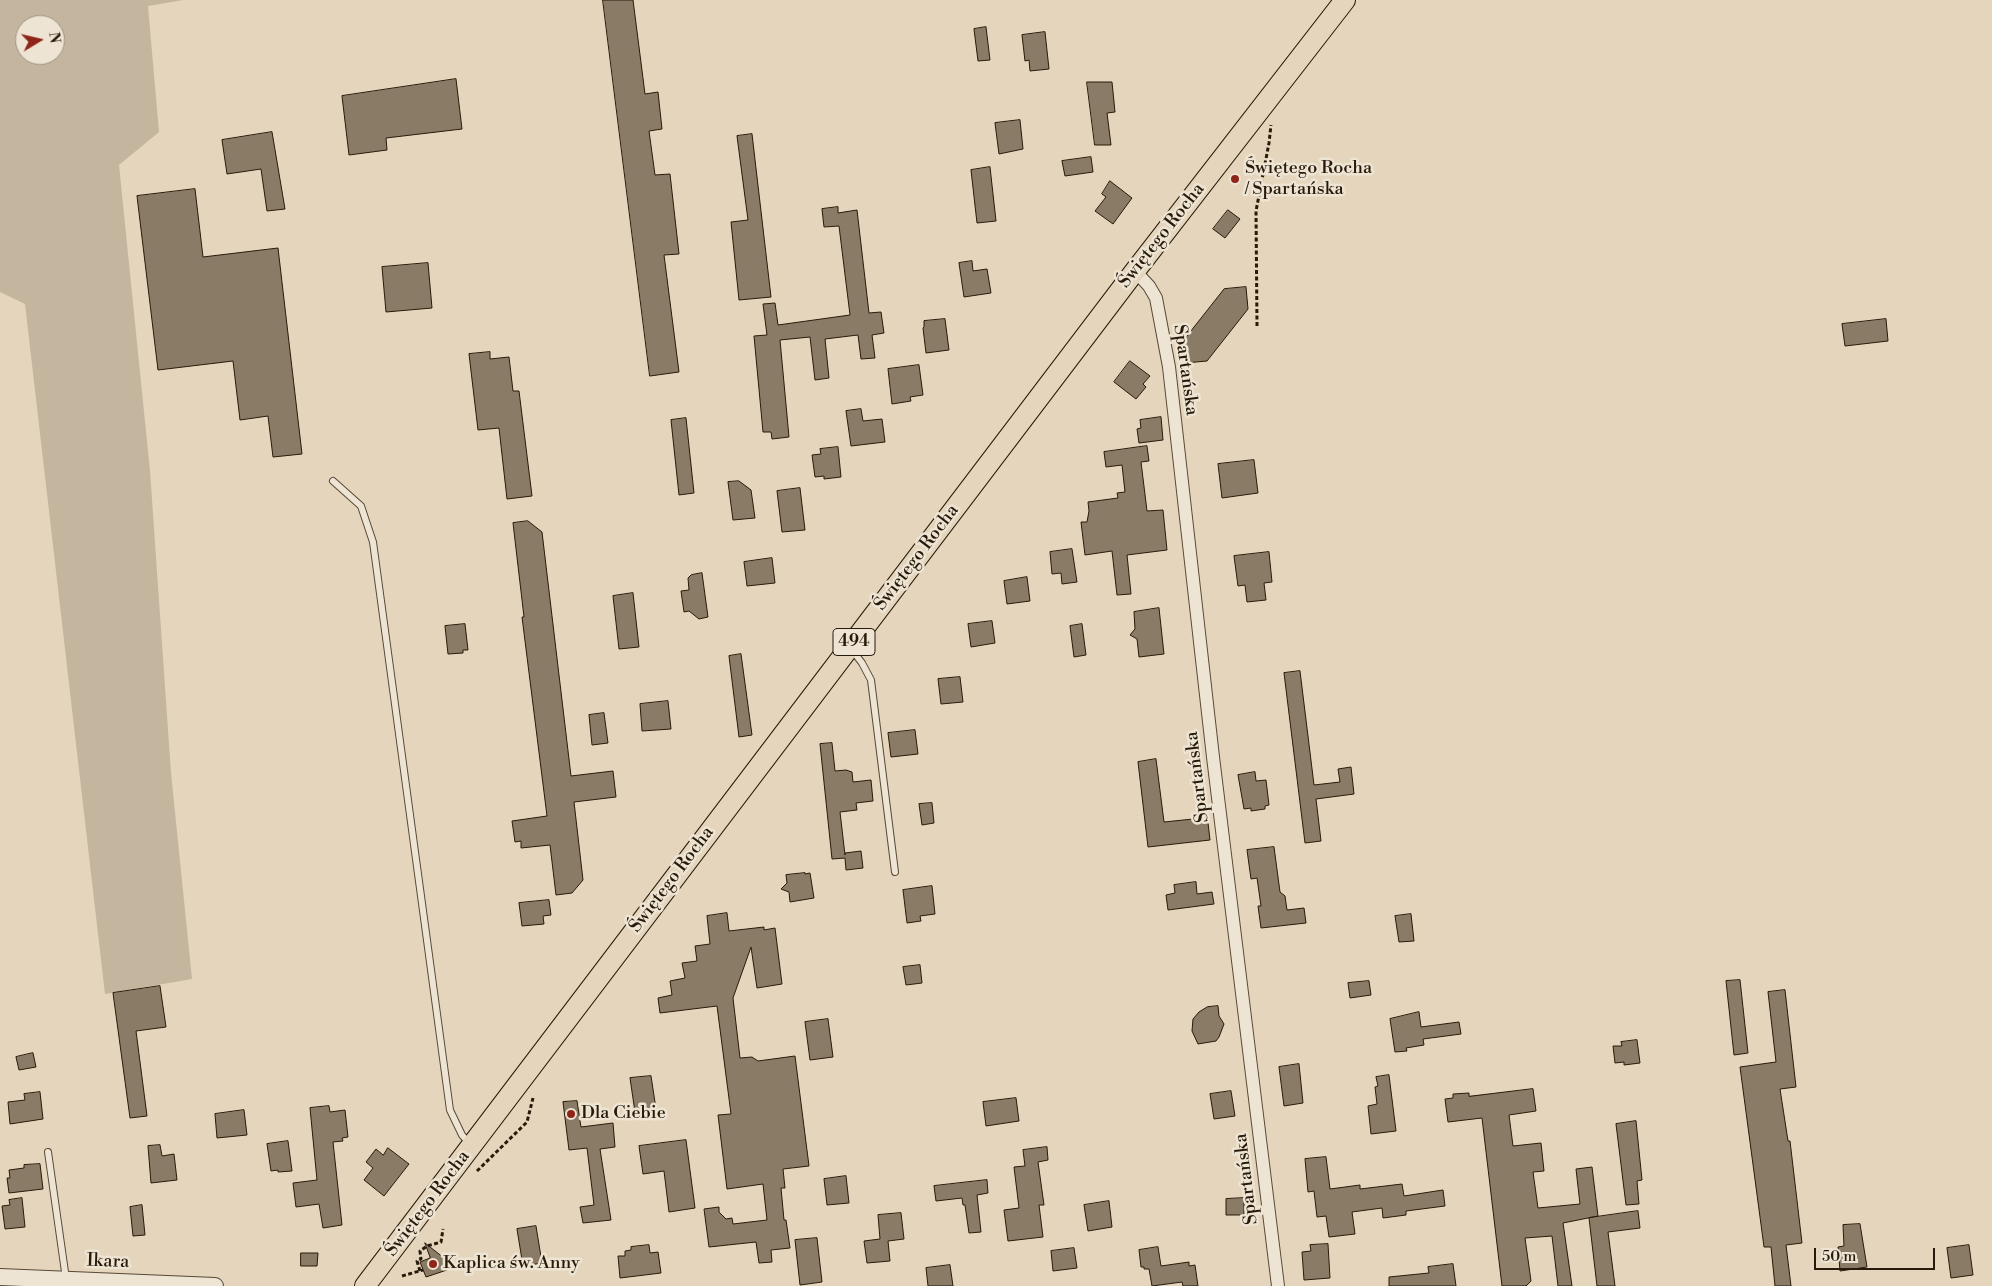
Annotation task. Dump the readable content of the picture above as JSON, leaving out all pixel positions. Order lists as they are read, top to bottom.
{
  "streets": {
    "main road": ["Świętego Rocha", "494"],
    "street": ["Spartańska", "Ikara"]
  },
  "crossings": [
    ["Świętego Rocha", "Spartańska"]
  ],
  "places": ["Świętego Rocha / Spartańska", "Dla Ciebie", "Kaplica św. Anny"],
  "scale_bar": "50 m",
  "north": "right"
}
